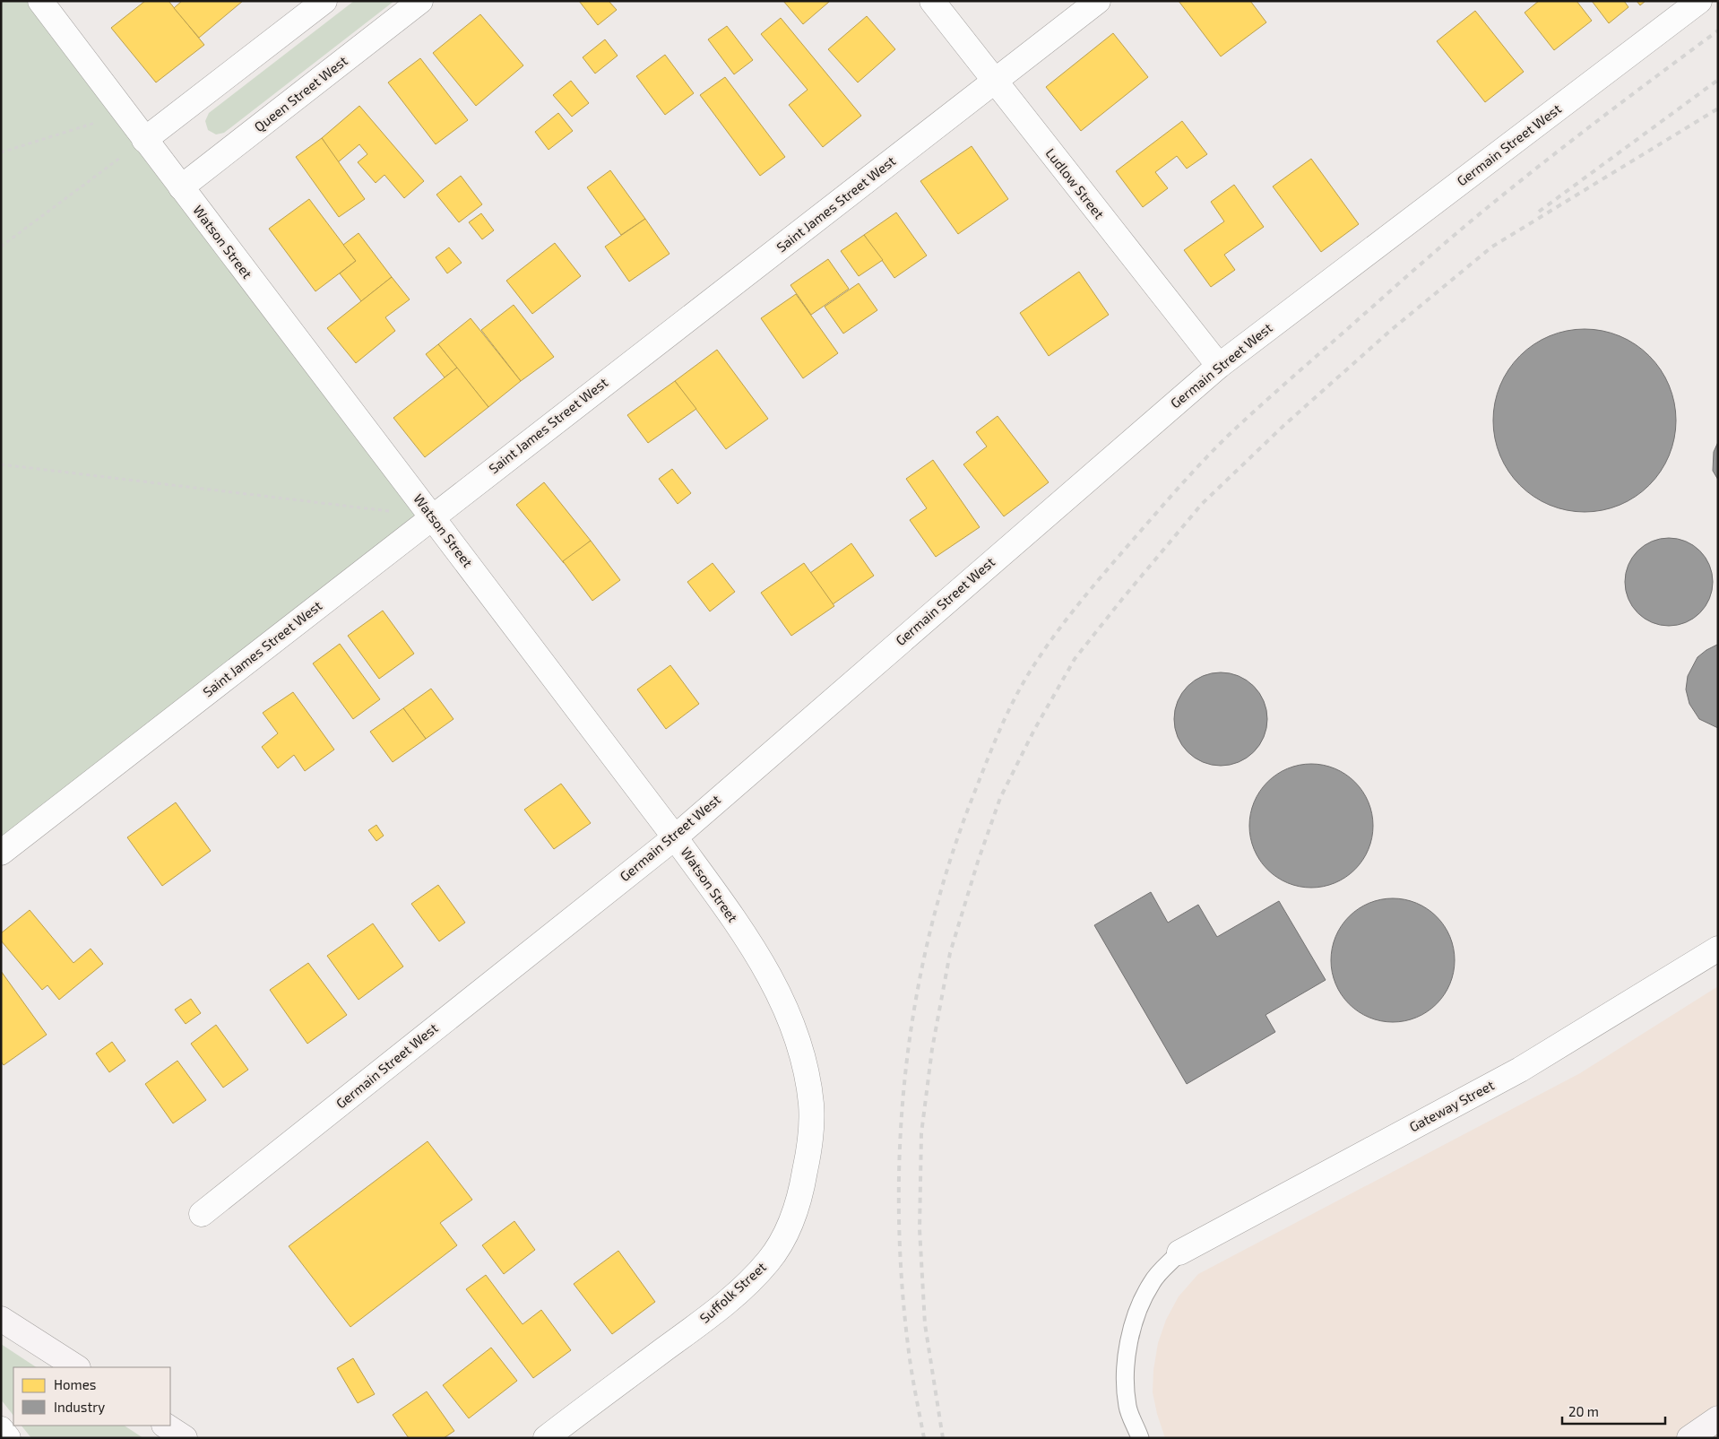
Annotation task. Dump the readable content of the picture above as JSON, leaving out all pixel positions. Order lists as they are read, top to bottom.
{
  "streets": {
    "street": [
      "Queen Street West",
      "Germain Street West",
      "Ludlow Street",
      "Saint James Street West",
      "Watson Street",
      "Gateway Street",
      "Suffolk Street"
    ]
  },
  "crossings": [
    ["Queen Street West", "Watson Street"],
    ["Germain Street West", "Ludlow Street"],
    ["Germain Street West", "Watson Street"],
    ["Ludlow Street", "Saint James Street West"],
    ["Saint James Street West", "Watson Street"],
    ["Watson Street", "Suffolk Street"]
  ],
  "legend": ["Homes", "Industry"],
  "scale_bar": "20 m"
}
